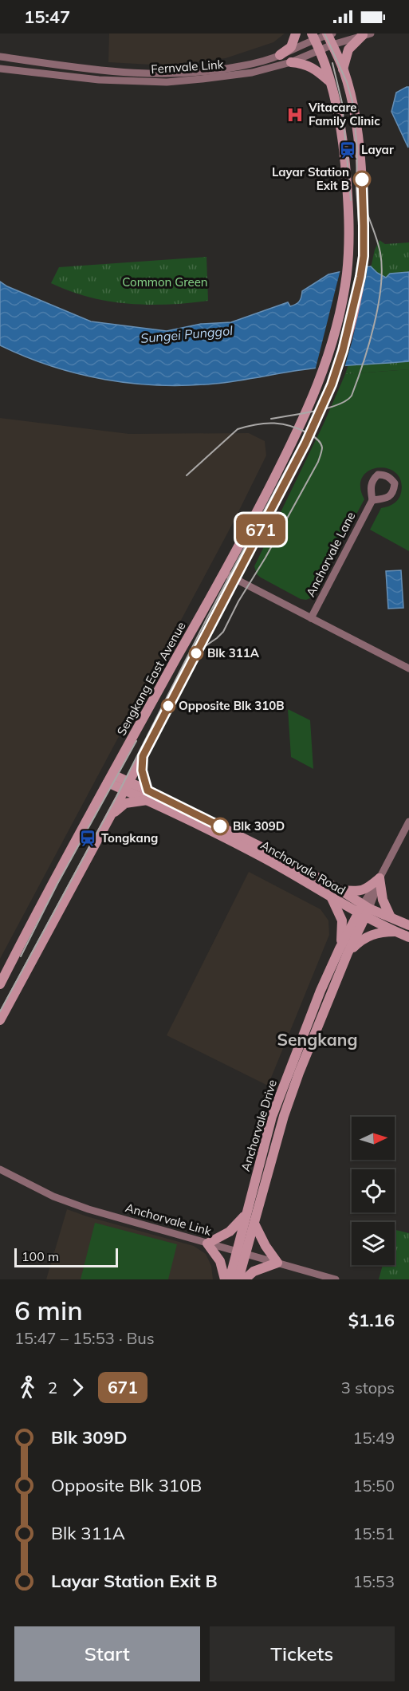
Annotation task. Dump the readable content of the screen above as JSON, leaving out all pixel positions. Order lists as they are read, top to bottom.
{
  "streets": {
    "main road": ["Sengkang East Avenue", "Anchorvale Road", "Anchorvale Drive"],
    "street": ["Fernvale Link", "Anchorvale Lane", "Anchorvale Link"]
  },
  "crossings": [
    ["Fernvale Link", "Sengkang East Avenue"],
    ["Sengkang East Avenue", "Anchorvale Road"],
    ["Anchorvale Road", "Anchorvale Drive"],
    ["Anchorvale Drive", "Anchorvale Link"]
  ],
  "districts": ["Sengkang"],
  "water": ["Sungei Punggol"],
  "parks": ["Common Green"],
  "places": {
    "hospital": ["Vitacare Family Clinic"],
    "station": ["Layar", "Tongkang"],
    "other": [
      "Layar Station Exit B",
      "Blk 311A",
      "Opposite Blk 310B",
      "Blk 309D"
    ]
  },
  "lines": ["bus line 671"],
  "scale_bar": "100 m",
  "north": "right",
  "page": {
    "status": "15:47",
    "on_map": "671",
    "scale": "100 m",
    "heading": ["6 min", "15:47 – 15:53 · Bus", "$1.16"],
    "legs": ["2", "671", "3 stops"],
    "list": [
      {
        "name": "Blk 309D",
        "value": "15:49"
      },
      {
        "name": "Opposite Blk 310B",
        "value": "15:50"
      },
      {
        "name": "Blk 311A",
        "value": "15:51"
      },
      {
        "name": "Layar Station Exit B",
        "value": "15:53"
      }
    ],
    "buttons": ["Start", "Tickets"]
  }
}
